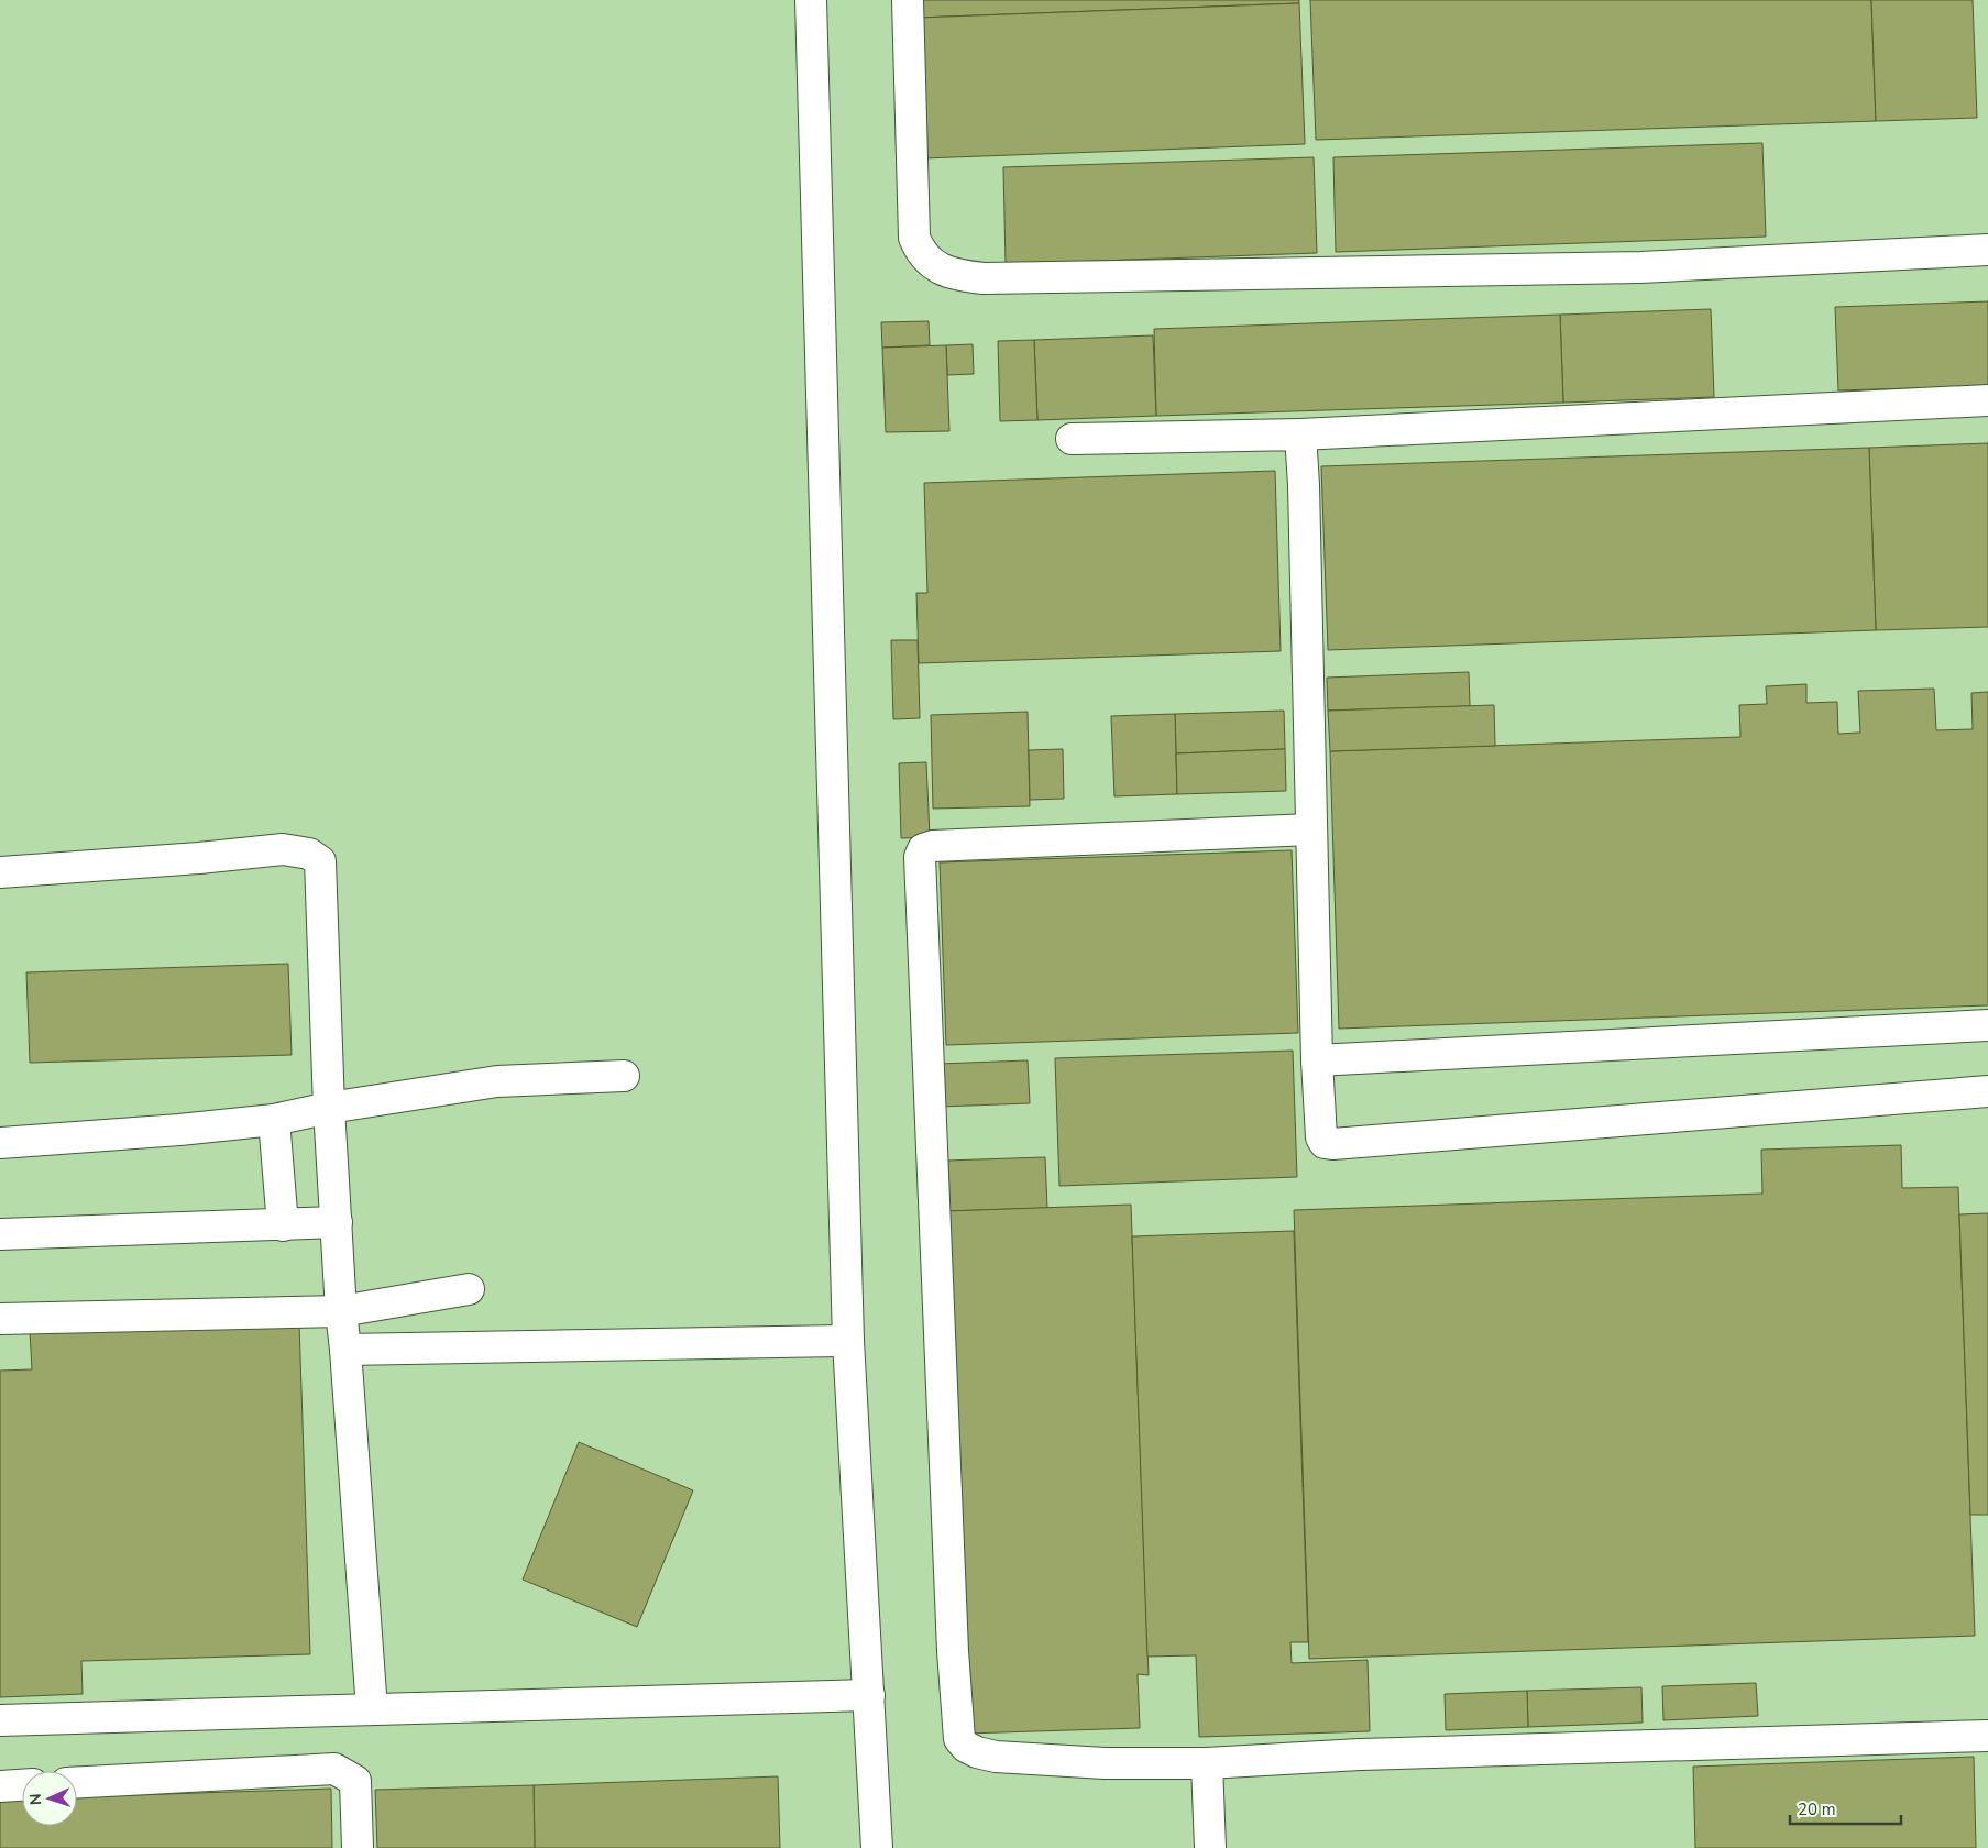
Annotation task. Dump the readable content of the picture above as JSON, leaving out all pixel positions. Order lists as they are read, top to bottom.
{
  "scale_bar": "20 m",
  "north": "left"
}
